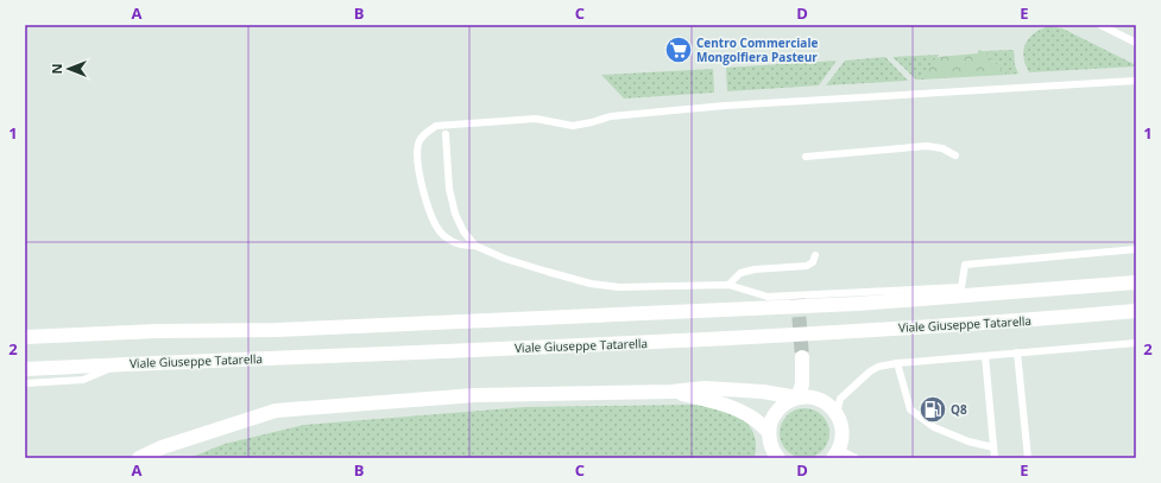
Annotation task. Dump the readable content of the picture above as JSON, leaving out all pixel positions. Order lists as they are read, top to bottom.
{
  "streets": {
    "main road": ["Viale Giuseppe Tatarella"]
  },
  "places": {
    "supermarket": ["Centro Commerciale Mongolfiera Pasteur"],
    "fuel station": ["Q8"]
  },
  "north": "left",
  "grid": {
    "columns": [
      "A",
      "B",
      "C",
      "D",
      "E"
    ],
    "rows": ["1", "2"]
  }
}
